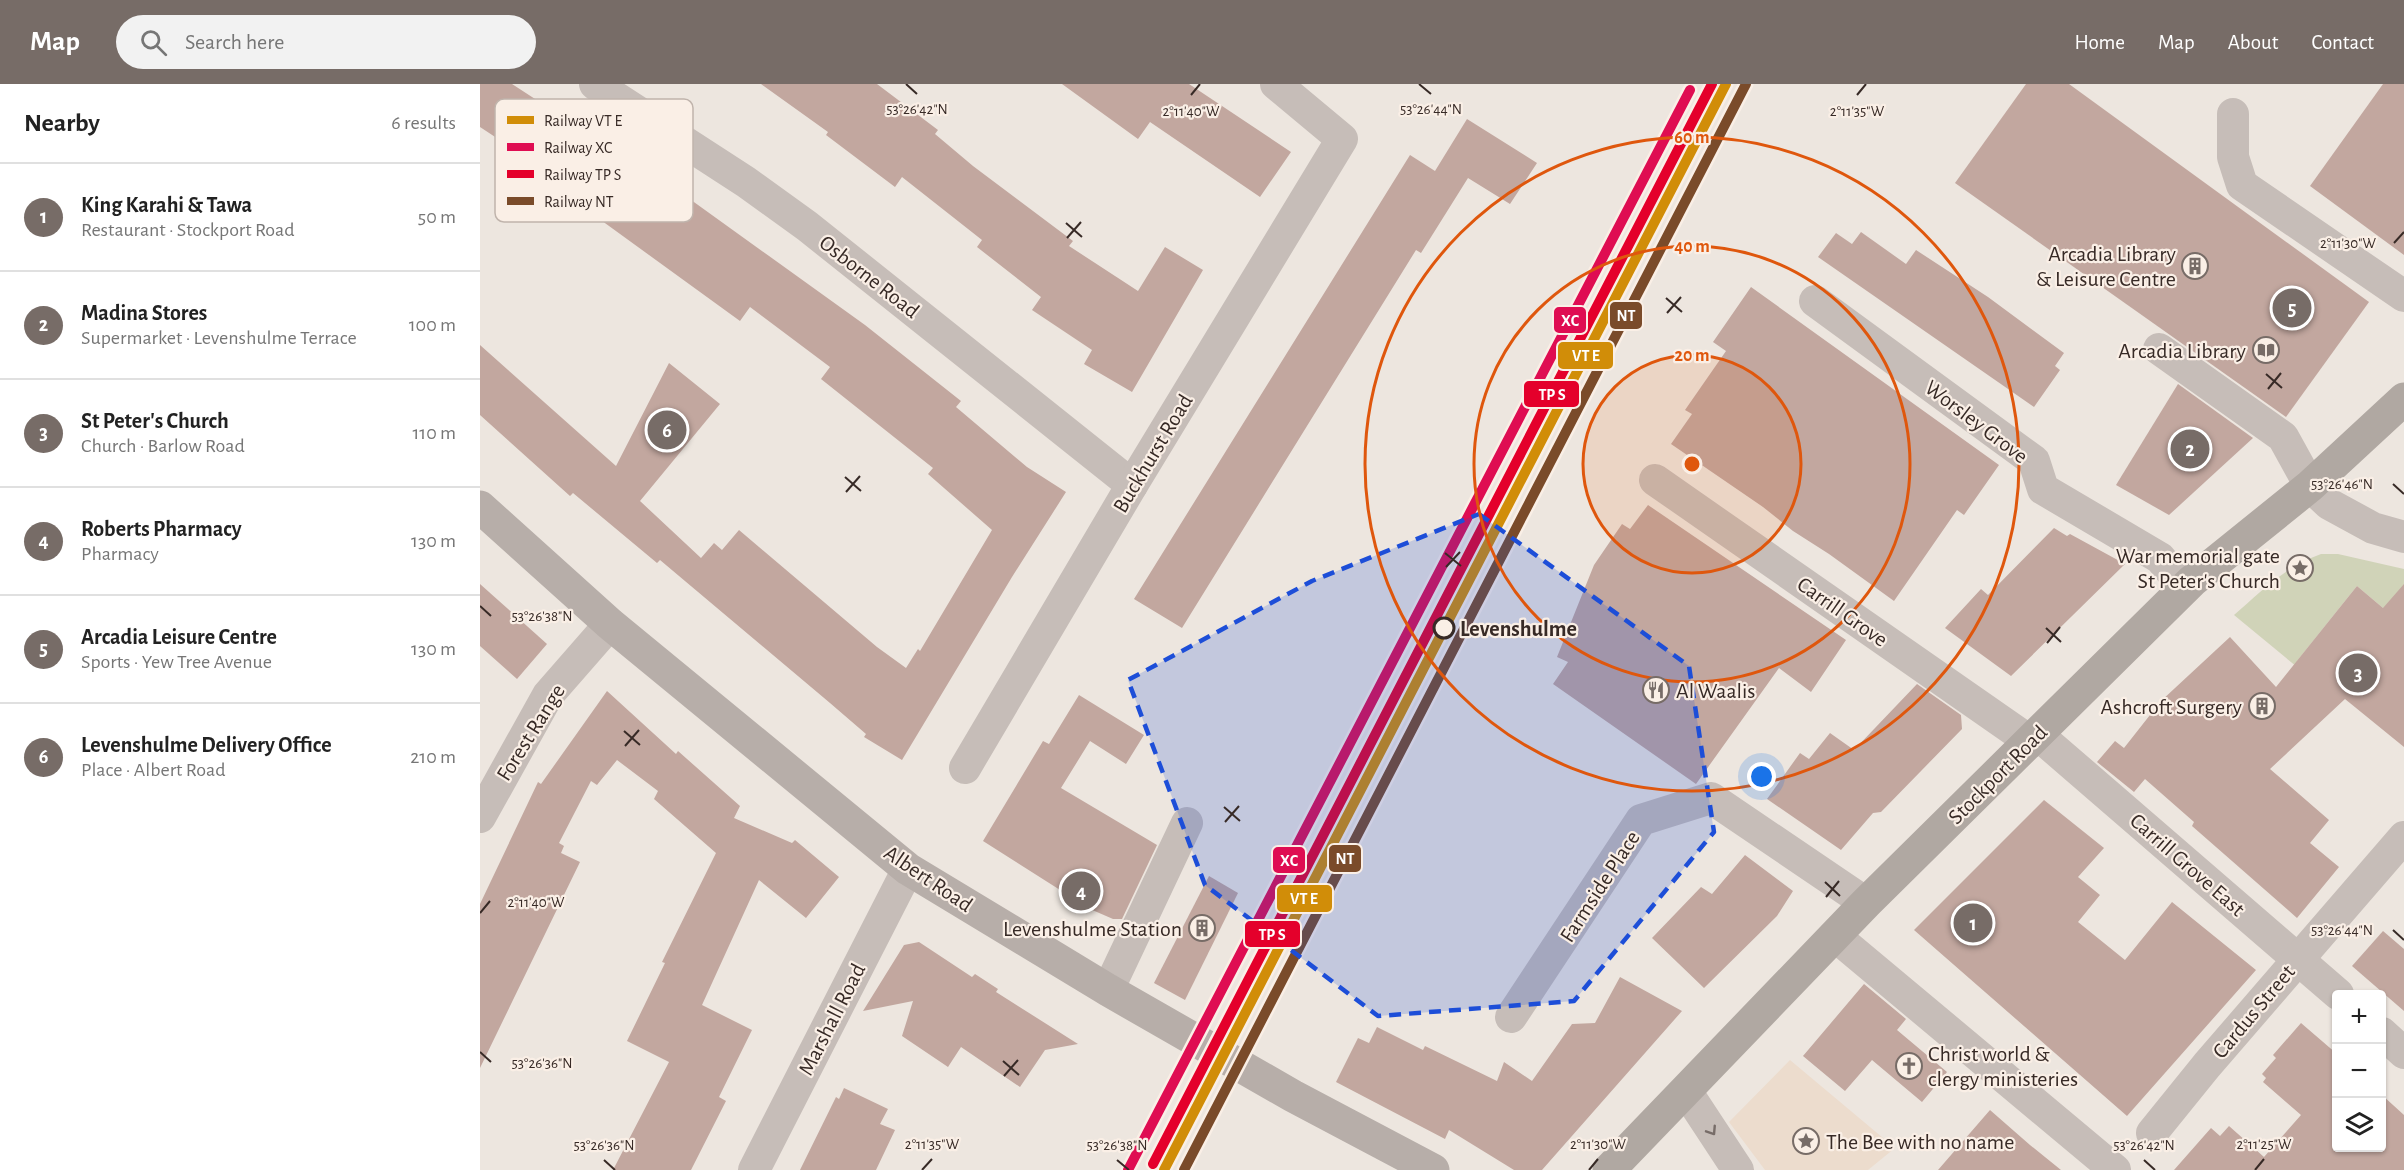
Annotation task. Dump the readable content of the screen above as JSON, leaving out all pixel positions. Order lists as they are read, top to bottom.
{
  "streets": {
    "highway": ["Stockport Road"],
    "main road": ["Albert Road"],
    "street": [
      "Osborne Road",
      "Worsley Grove",
      "Buckhurst Road",
      "Carrill Grove",
      "Forest Range",
      "Carrill Grove East",
      "Farmside Place",
      "Cardus Street",
      "Marshall Road"
    ]
  },
  "crossings": [
    ["Osborne Road", "Buckhurst Road"],
    ["Worsley Grove", "Stockport Road"],
    ["Carrill Grove", "Stockport Road"],
    ["Carrill Grove", "Carrill Grove East"],
    ["Forest Range", "Albert Road"],
    ["Stockport Road", "Carrill Grove East"],
    ["Stockport Road", "Farmside Place"],
    ["Carrill Grove East", "Cardus Street"],
    ["Albert Road", "Marshall Road"]
  ],
  "places": {
    "building": ["Arcadia Library & Leisure Centre", "Ashcroft Surgery", "Levenshulme Station"],
    "library": ["Arcadia Library"],
    "place": ["War memorial gate St Peter's Church", "The Bee with no name"],
    "other": ["Levenshulme"],
    "restaurant": ["Al Waalis"],
    "church": ["Christ world & clergy ministeries"]
  },
  "lines": ["rail line NT", "rail line XC"],
  "legend": [
    "Railway VT E",
    "Railway XC",
    "Railway TP S",
    "Railway NT"
  ],
  "page": {
    "header": "Map",
    "search": "Search here",
    "nav": [
      "Home",
      "Map",
      "About",
      "Contact"
    ],
    "heading": ["Nearby", "6 results"],
    "list": [
      {
        "mark": "1",
        "name": "King Karahi & Tawa",
        "note": "Restaurant · Stockport Road",
        "value": "50 m"
      },
      {
        "mark": "2",
        "name": "Madina Stores",
        "note": "Supermarket · Levenshulme Terrace",
        "value": "100 m"
      },
      {
        "mark": "3",
        "name": "St Peter's Church",
        "note": "Church · Barlow Road",
        "value": "110 m"
      },
      {
        "mark": "4",
        "name": "Roberts Pharmacy",
        "note": "Pharmacy",
        "value": "130 m"
      },
      {
        "mark": "5",
        "name": "Arcadia Leisure Centre",
        "note": "Sports · Yew Tree Avenue",
        "value": "130 m"
      },
      {
        "mark": "6",
        "name": "Levenshulme Delivery Office",
        "note": "Place · Albert Road",
        "value": "210 m"
      }
    ],
    "pins": [
      "5",
      "6",
      "2",
      "3",
      "4",
      "1"
    ],
    "map_buttons": ["+", "−"]
  },
  "coordinates": [
    "53°26'42\"N",
    "53°26'44\"N",
    "2°11'40\"W",
    "2°11'35\"W",
    "2°11'30\"W",
    "53°26'46\"N",
    "53°26'38\"N",
    "53°26'36\"N",
    "2°11'25\"W"
  ],
  "rings": ["60 m", "40 m", "20 m"]
}
